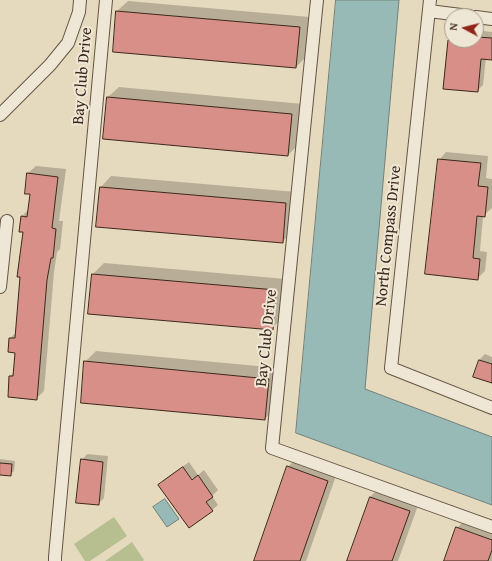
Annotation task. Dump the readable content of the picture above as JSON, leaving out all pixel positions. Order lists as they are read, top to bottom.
{
  "streets": {
    "street": ["Bay Club Drive", "North Compass Drive"]
  },
  "north": "left"
}
